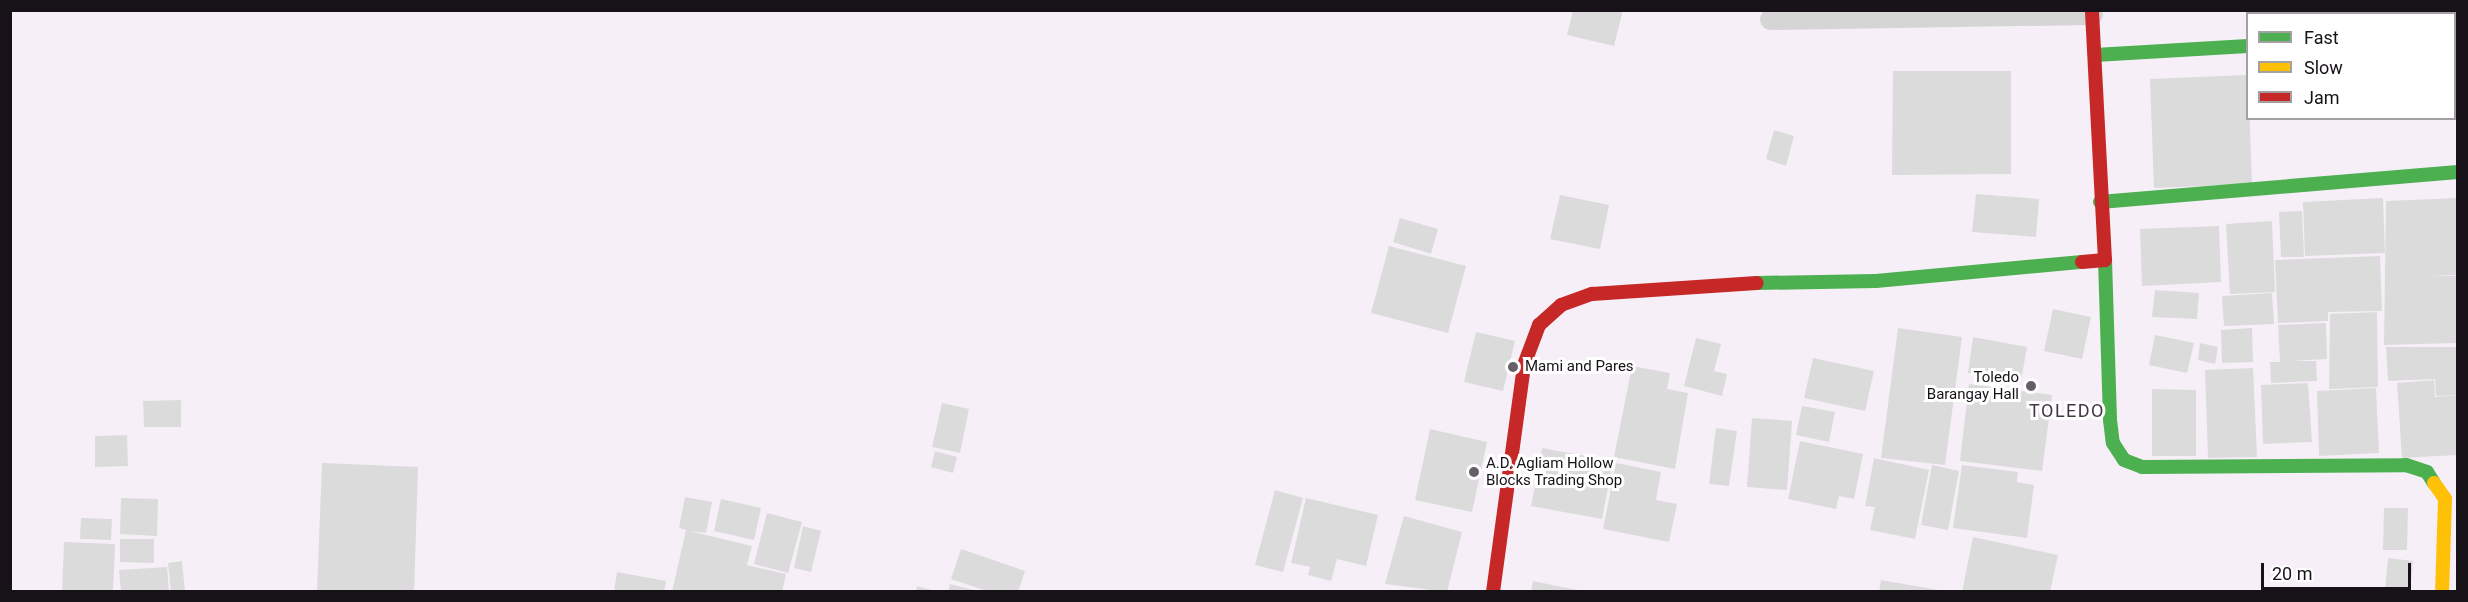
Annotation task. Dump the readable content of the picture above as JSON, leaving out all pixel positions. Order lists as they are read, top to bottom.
{
  "districts": ["TOLEDO"],
  "places": ["Mami and Pares", "Toledo Barangay Hall", "A.D. Agliam Hollow Blocks Trading Shop"],
  "legend": ["Fast", "Slow", "Jam"],
  "scale_bar": "20 m"
}
